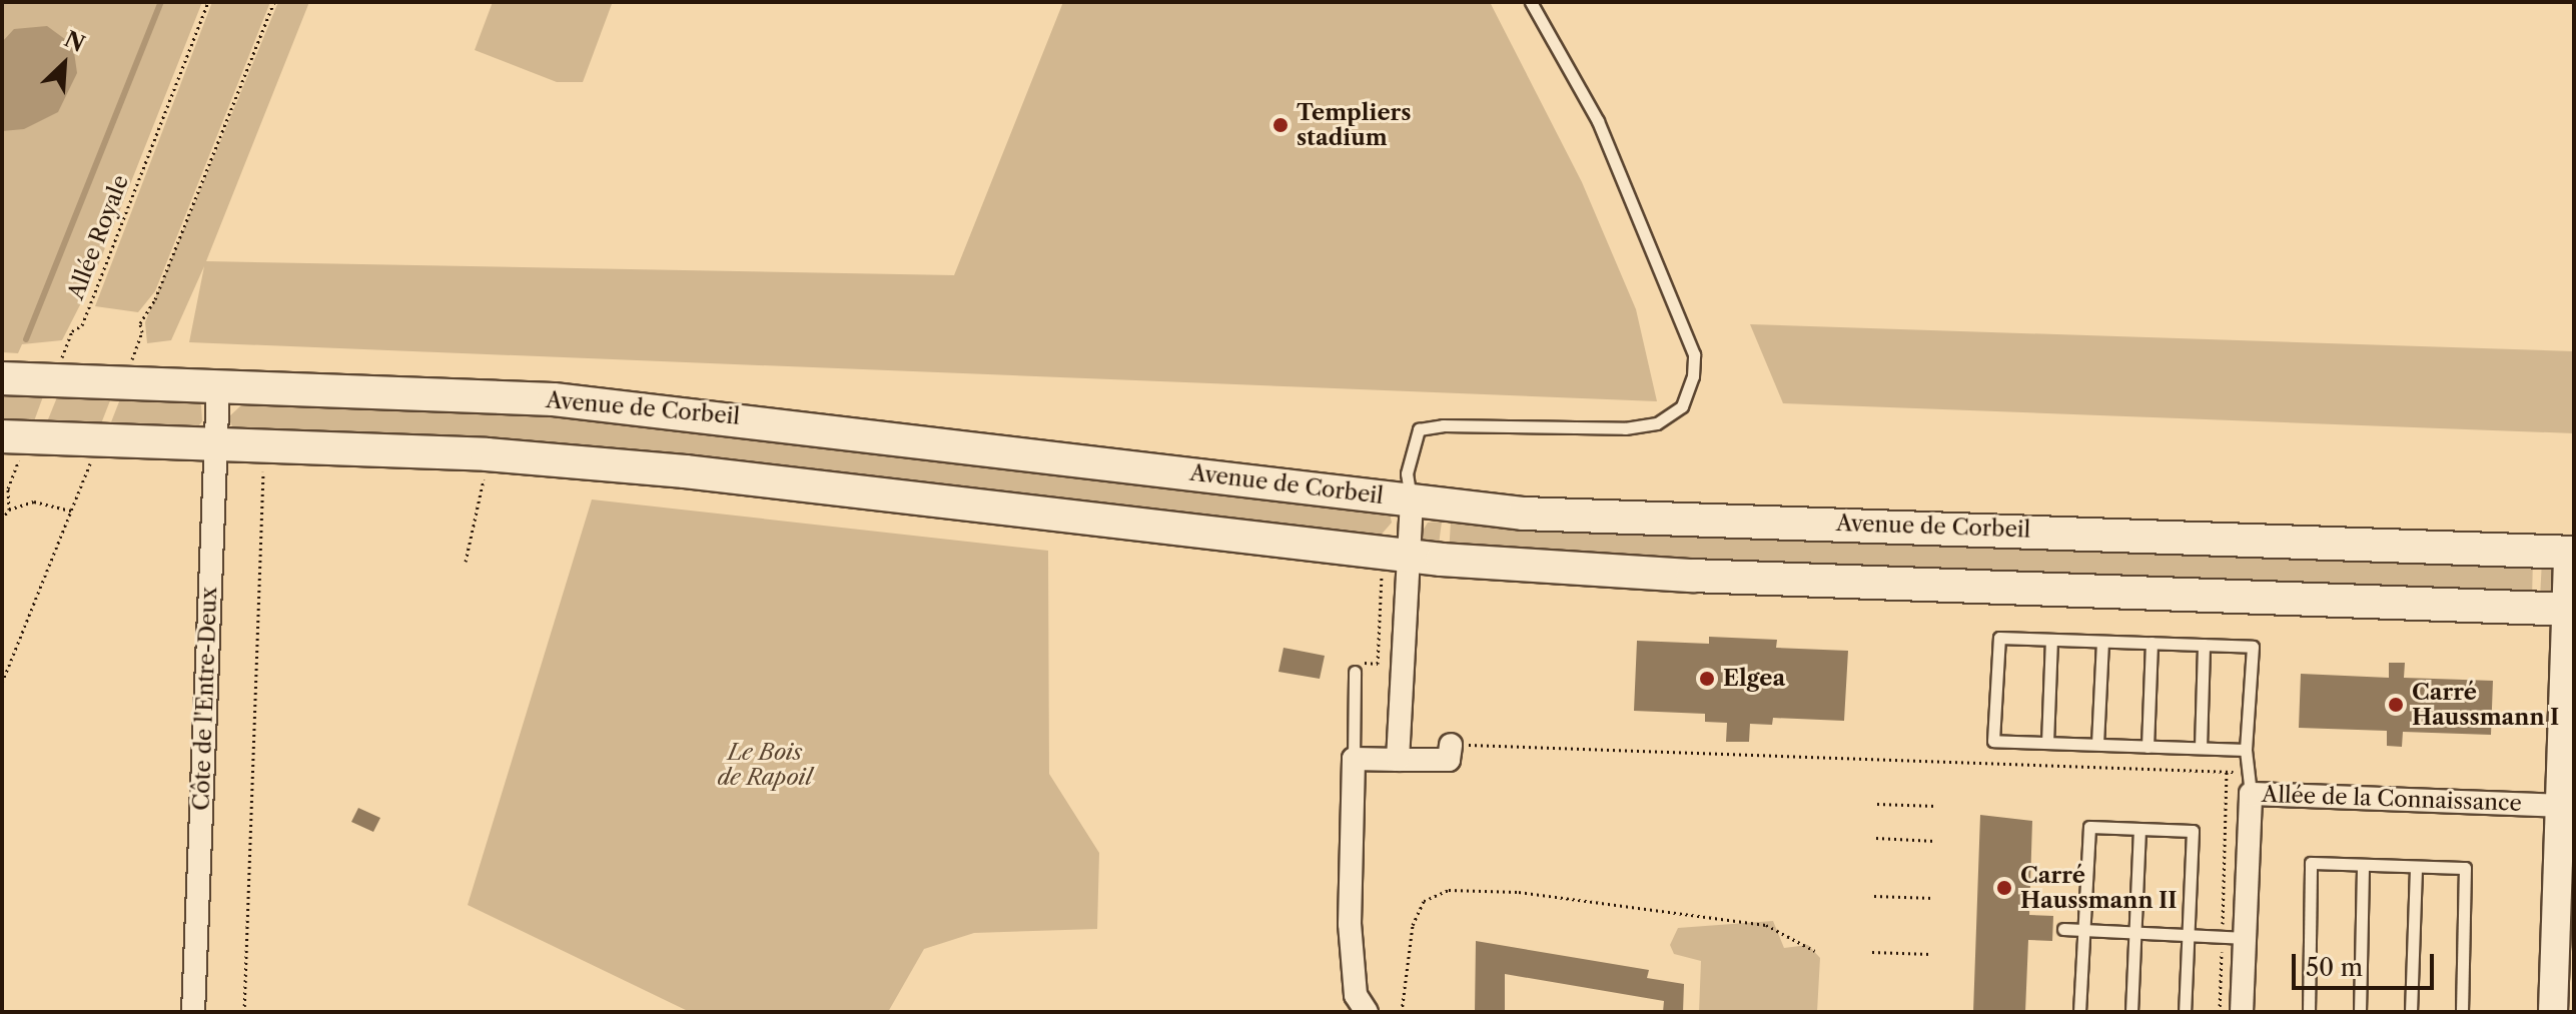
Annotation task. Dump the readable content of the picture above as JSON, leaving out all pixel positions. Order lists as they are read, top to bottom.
{
  "streets": {
    "main road": ["Avenue de Corbeil"],
    "street": ["Côte de l'Entre-Deux", "Allée de la Connaissance"],
    "path": ["Allée Royale"]
  },
  "crossings": [
    ["Allée Royale", "Avenue de Corbeil"],
    ["Avenue de Corbeil", "Côte de l'Entre-Deux"]
  ],
  "parks": ["Le Bois de Rapoil"],
  "places": [
    "Templiers stadium",
    "Elgea",
    "Carré Haussmann I",
    "Carré Haussmann II"
  ],
  "scale_bar": "50 m",
  "north": "top right"
}
